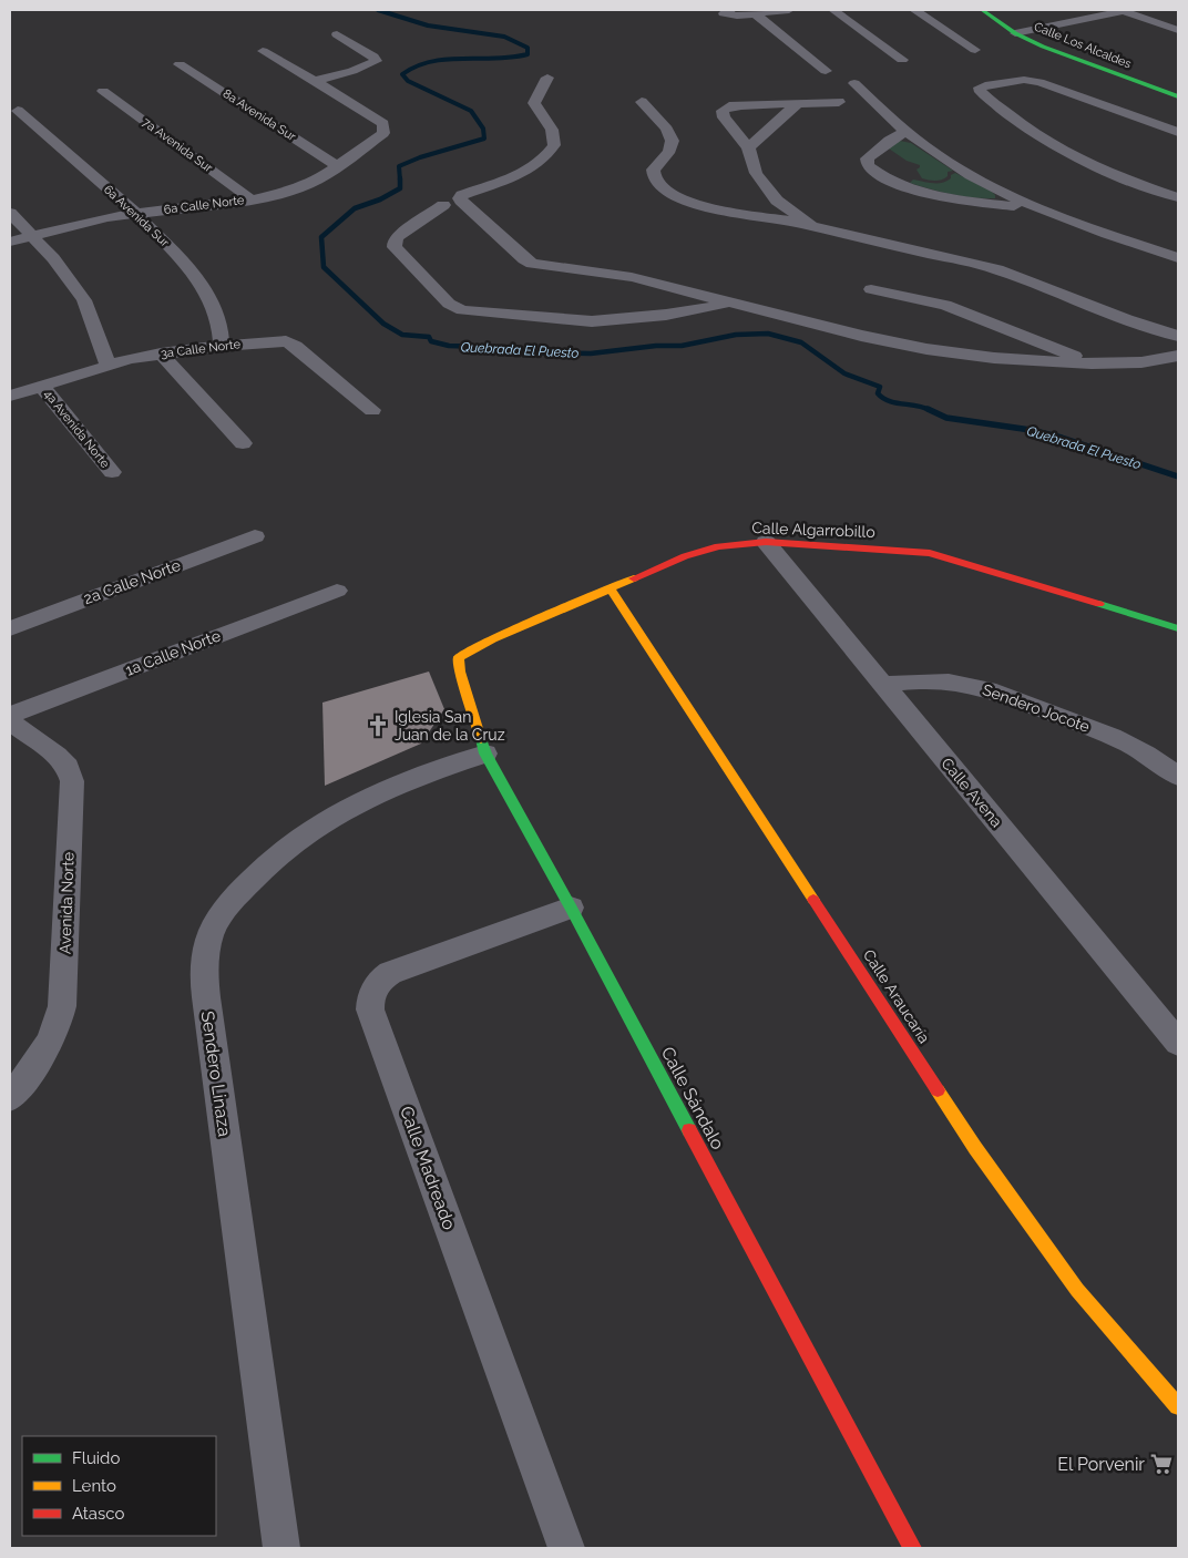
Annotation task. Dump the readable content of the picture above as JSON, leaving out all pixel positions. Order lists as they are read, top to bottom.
{
  "streets": {
    "street": [
      "Calle Los Alcaldes",
      "8a Avenida Sur",
      "7a Avenida Sur",
      "6a Calle Norte",
      "6a Avenida Sur",
      "3a Calle Norte",
      "4a Avenida Norte",
      "Calle Algarrobillo",
      "2a Calle Norte",
      "1a Calle Norte",
      "Sendero Jocote",
      "Calle Avena",
      "Avenida Norte",
      "Calle Araucaría",
      "Sendero Linaza",
      "Calle Sándalo",
      "Calle Madreado"
    ]
  },
  "crossings": [
    ["8a Avenida Sur", "6a Calle Norte"],
    ["7a Avenida Sur", "6a Calle Norte"],
    ["6a Calle Norte", "6a Avenida Sur"],
    ["6a Avenida Sur", "3a Calle Norte"],
    ["3a Calle Norte", "4a Avenida Norte"],
    ["Calle Algarrobillo", "Calle Avena"],
    ["Calle Algarrobillo", "Calle Araucaría"],
    ["Calle Algarrobillo", "Calle Sándalo"],
    ["Sendero Jocote", "Calle Avena"],
    ["Sendero Linaza", "Calle Sándalo"],
    ["Calle Sándalo", "Calle Madreado"]
  ],
  "water": ["Quebrada El Puesto"],
  "places": {
    "church": ["Iglesia San Juan de la Cruz"],
    "supermarket": ["El Porvenir"]
  },
  "legend": ["Fluido", "Lento", "Atasco"]
}
